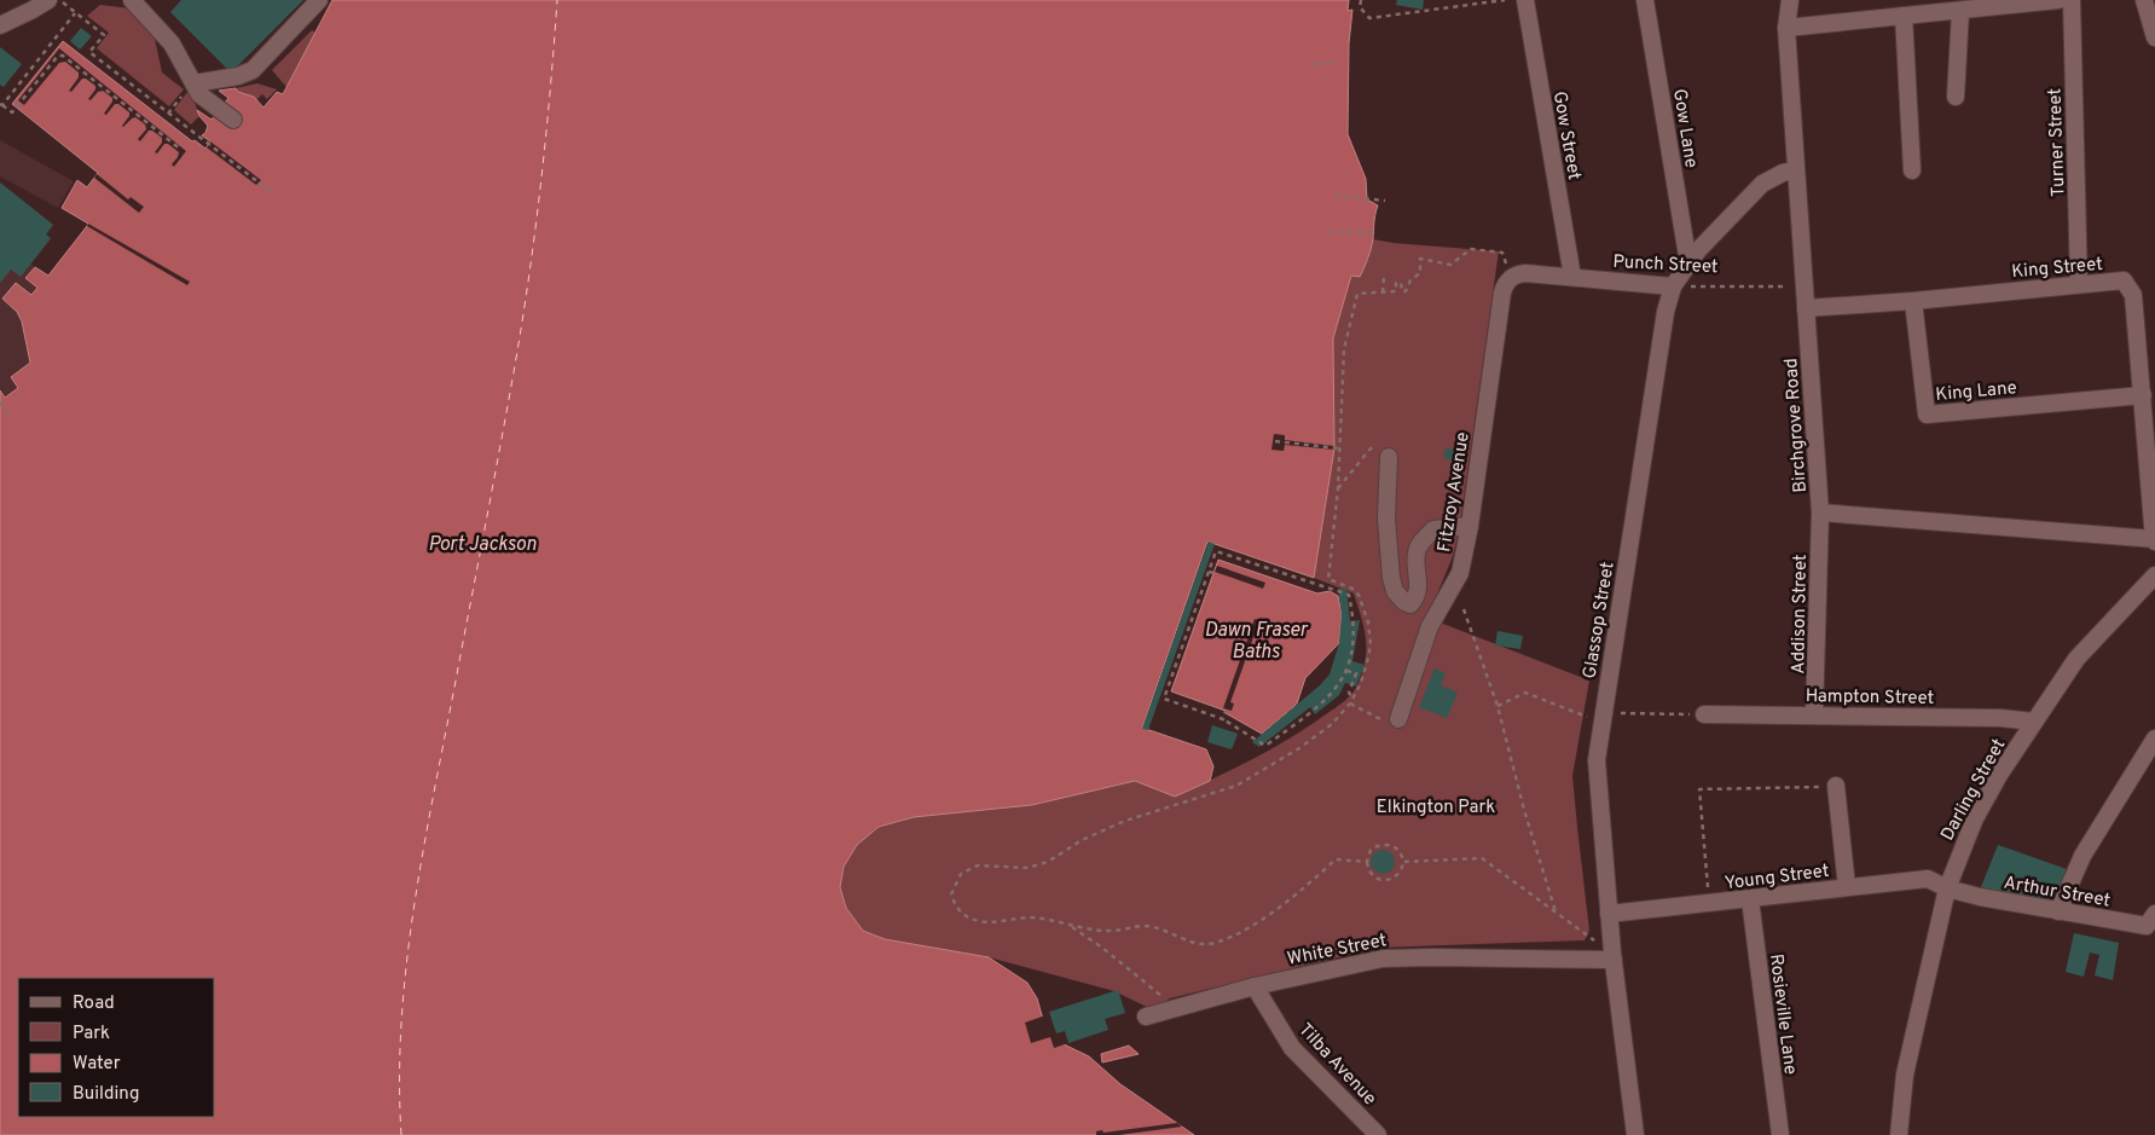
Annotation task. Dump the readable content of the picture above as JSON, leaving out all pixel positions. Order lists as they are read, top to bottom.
{
  "streets": {
    "street": [
      "Gow Lane",
      "Gow Street",
      "Turner Street",
      "Punch Street",
      "King Street",
      "King Lane",
      "Birchgrove Road",
      "Fitzroy Avenue",
      "Addison Street",
      "Glassop Street",
      "Hampton Street",
      "Darling Street",
      "Young Street",
      "Arthur Street",
      "White Street",
      "Rosieville Lane",
      "Tilba Avenue"
    ]
  },
  "crossings": [
    ["Gow Lane", "Glassop Street"],
    ["Gow Street", "Punch Street"],
    ["Turner Street", "King Street"],
    ["Punch Street", "Birchgrove Road"],
    ["Punch Street", "Fitzroy Avenue"],
    ["Punch Street", "Glassop Street"],
    ["King Street", "King Lane"],
    ["King Street", "Birchgrove Road"],
    ["Birchgrove Road", "Addison Street"],
    ["Birchgrove Road", "Glassop Street"],
    ["Addison Street", "Hampton Street"],
    ["Glassop Street", "Young Street"],
    ["Glassop Street", "White Street"],
    ["Hampton Street", "Darling Street"],
    ["Darling Street", "Young Street"],
    ["Darling Street", "Arthur Street"],
    ["Young Street", "Arthur Street"],
    ["Young Street", "Rosieville Lane"],
    ["White Street", "Tilba Avenue"]
  ],
  "water": ["Port Jackson", "Dawn Fraser Baths"],
  "parks": ["Elkington Park"],
  "legend": [
    "Road",
    "Park",
    "Water",
    "Building"
  ]
}
